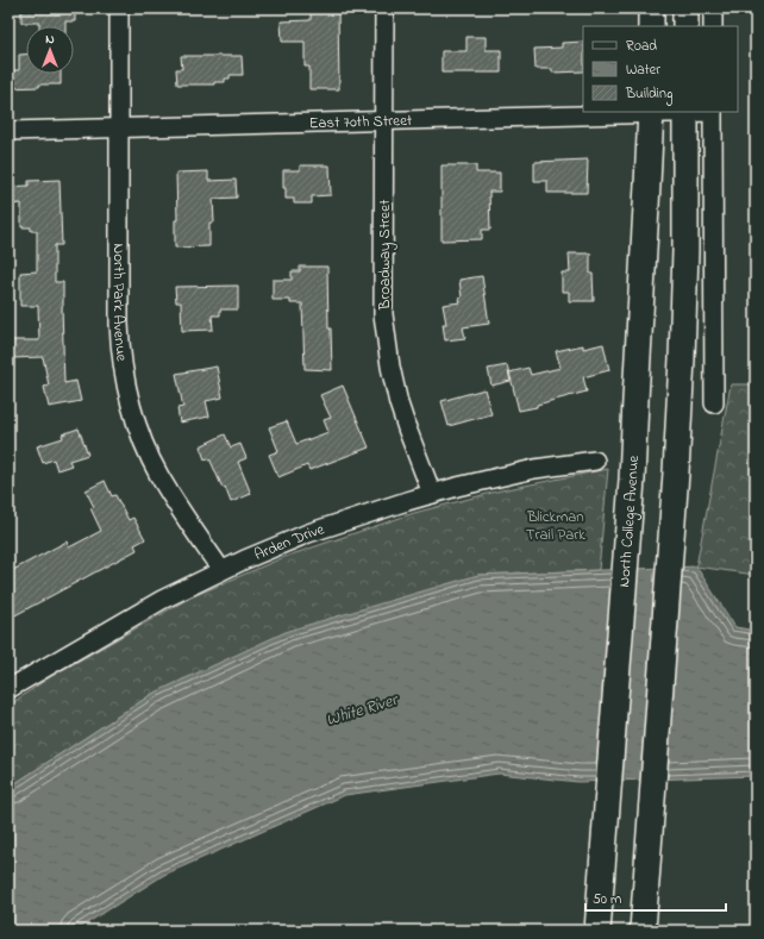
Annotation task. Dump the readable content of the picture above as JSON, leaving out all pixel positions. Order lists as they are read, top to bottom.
{
  "streets": {
    "main road": ["North College Avenue"],
    "street": [
      "East 70th Street",
      "Broadway Street",
      "North Park Avenue",
      "Arden Drive"
    ]
  },
  "crossings": [
    ["East 70th Street", "Broadway Street"],
    ["East 70th Street", "North Park Avenue"],
    ["East 70th Street", "North College Avenue"],
    ["Broadway Street", "Arden Drive"],
    ["North Park Avenue", "Arden Drive"]
  ],
  "water": ["White River"],
  "parks": ["Blickman Trail Park"],
  "legend": ["Road", "Water", "Building"],
  "scale_bar": "50 m",
  "north": "top"
}
